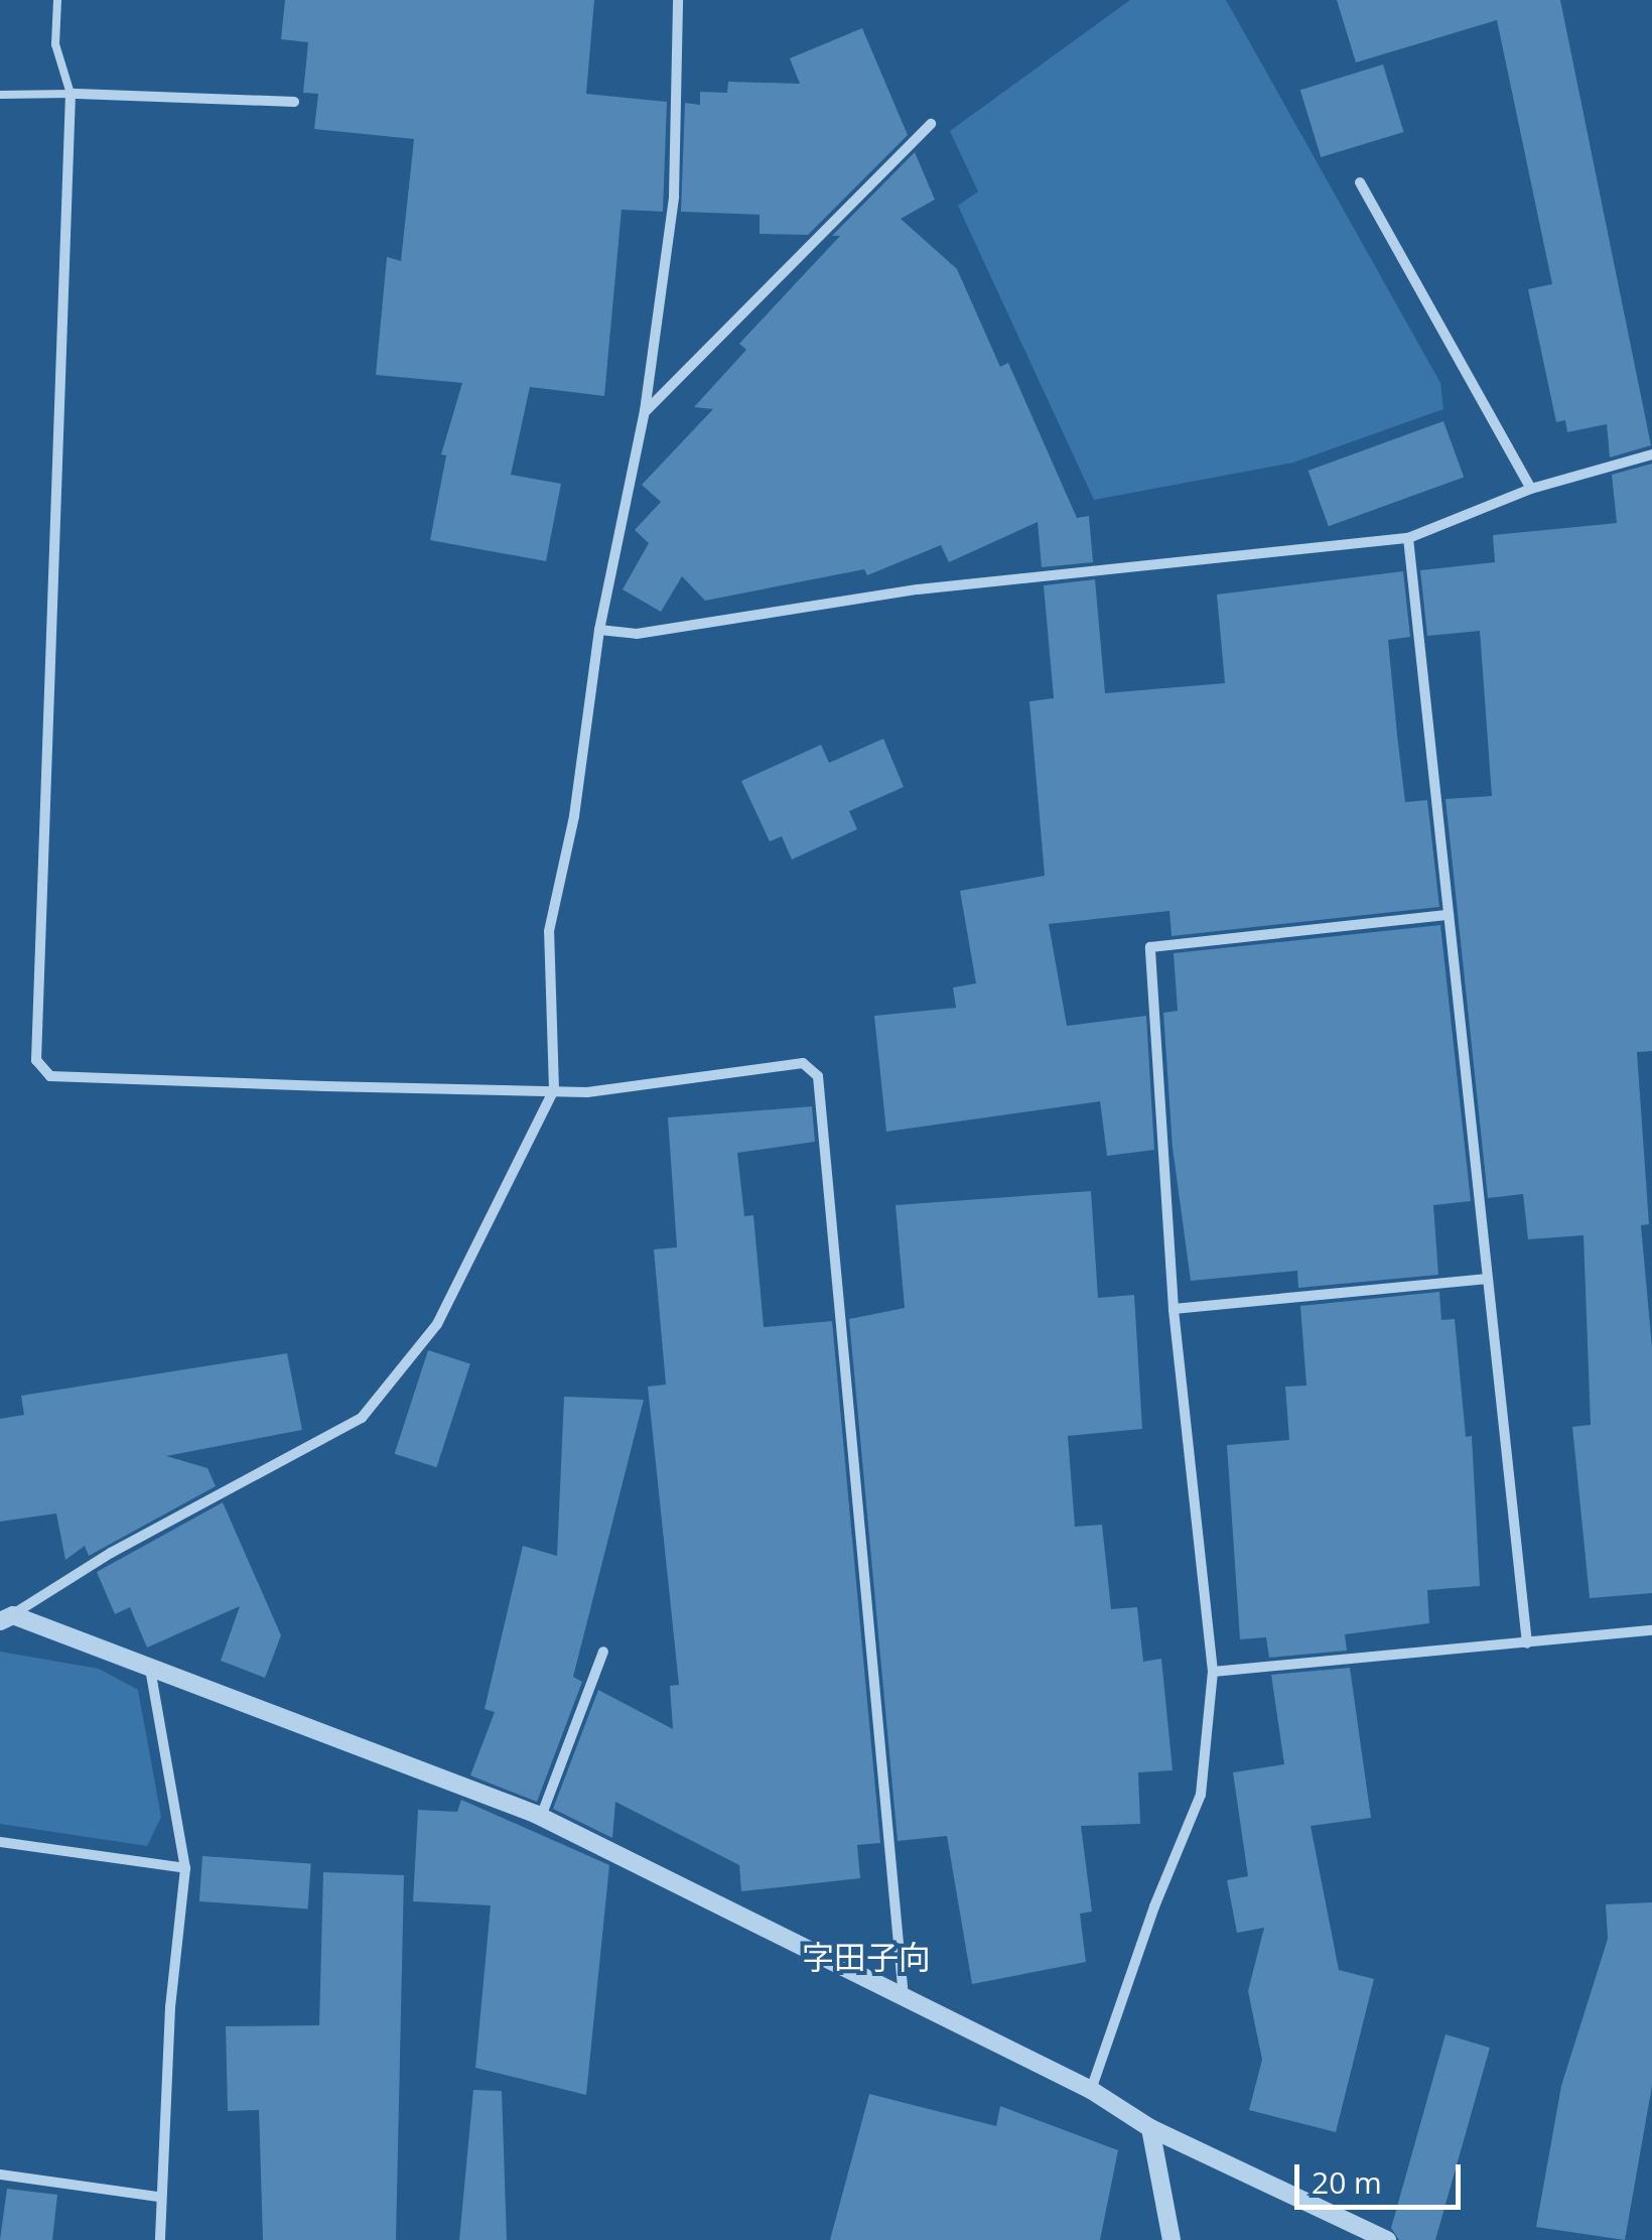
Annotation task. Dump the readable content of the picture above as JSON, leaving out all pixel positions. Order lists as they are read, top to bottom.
{
  "districts": ["字田子向"],
  "scale_bar": "20 m"
}
